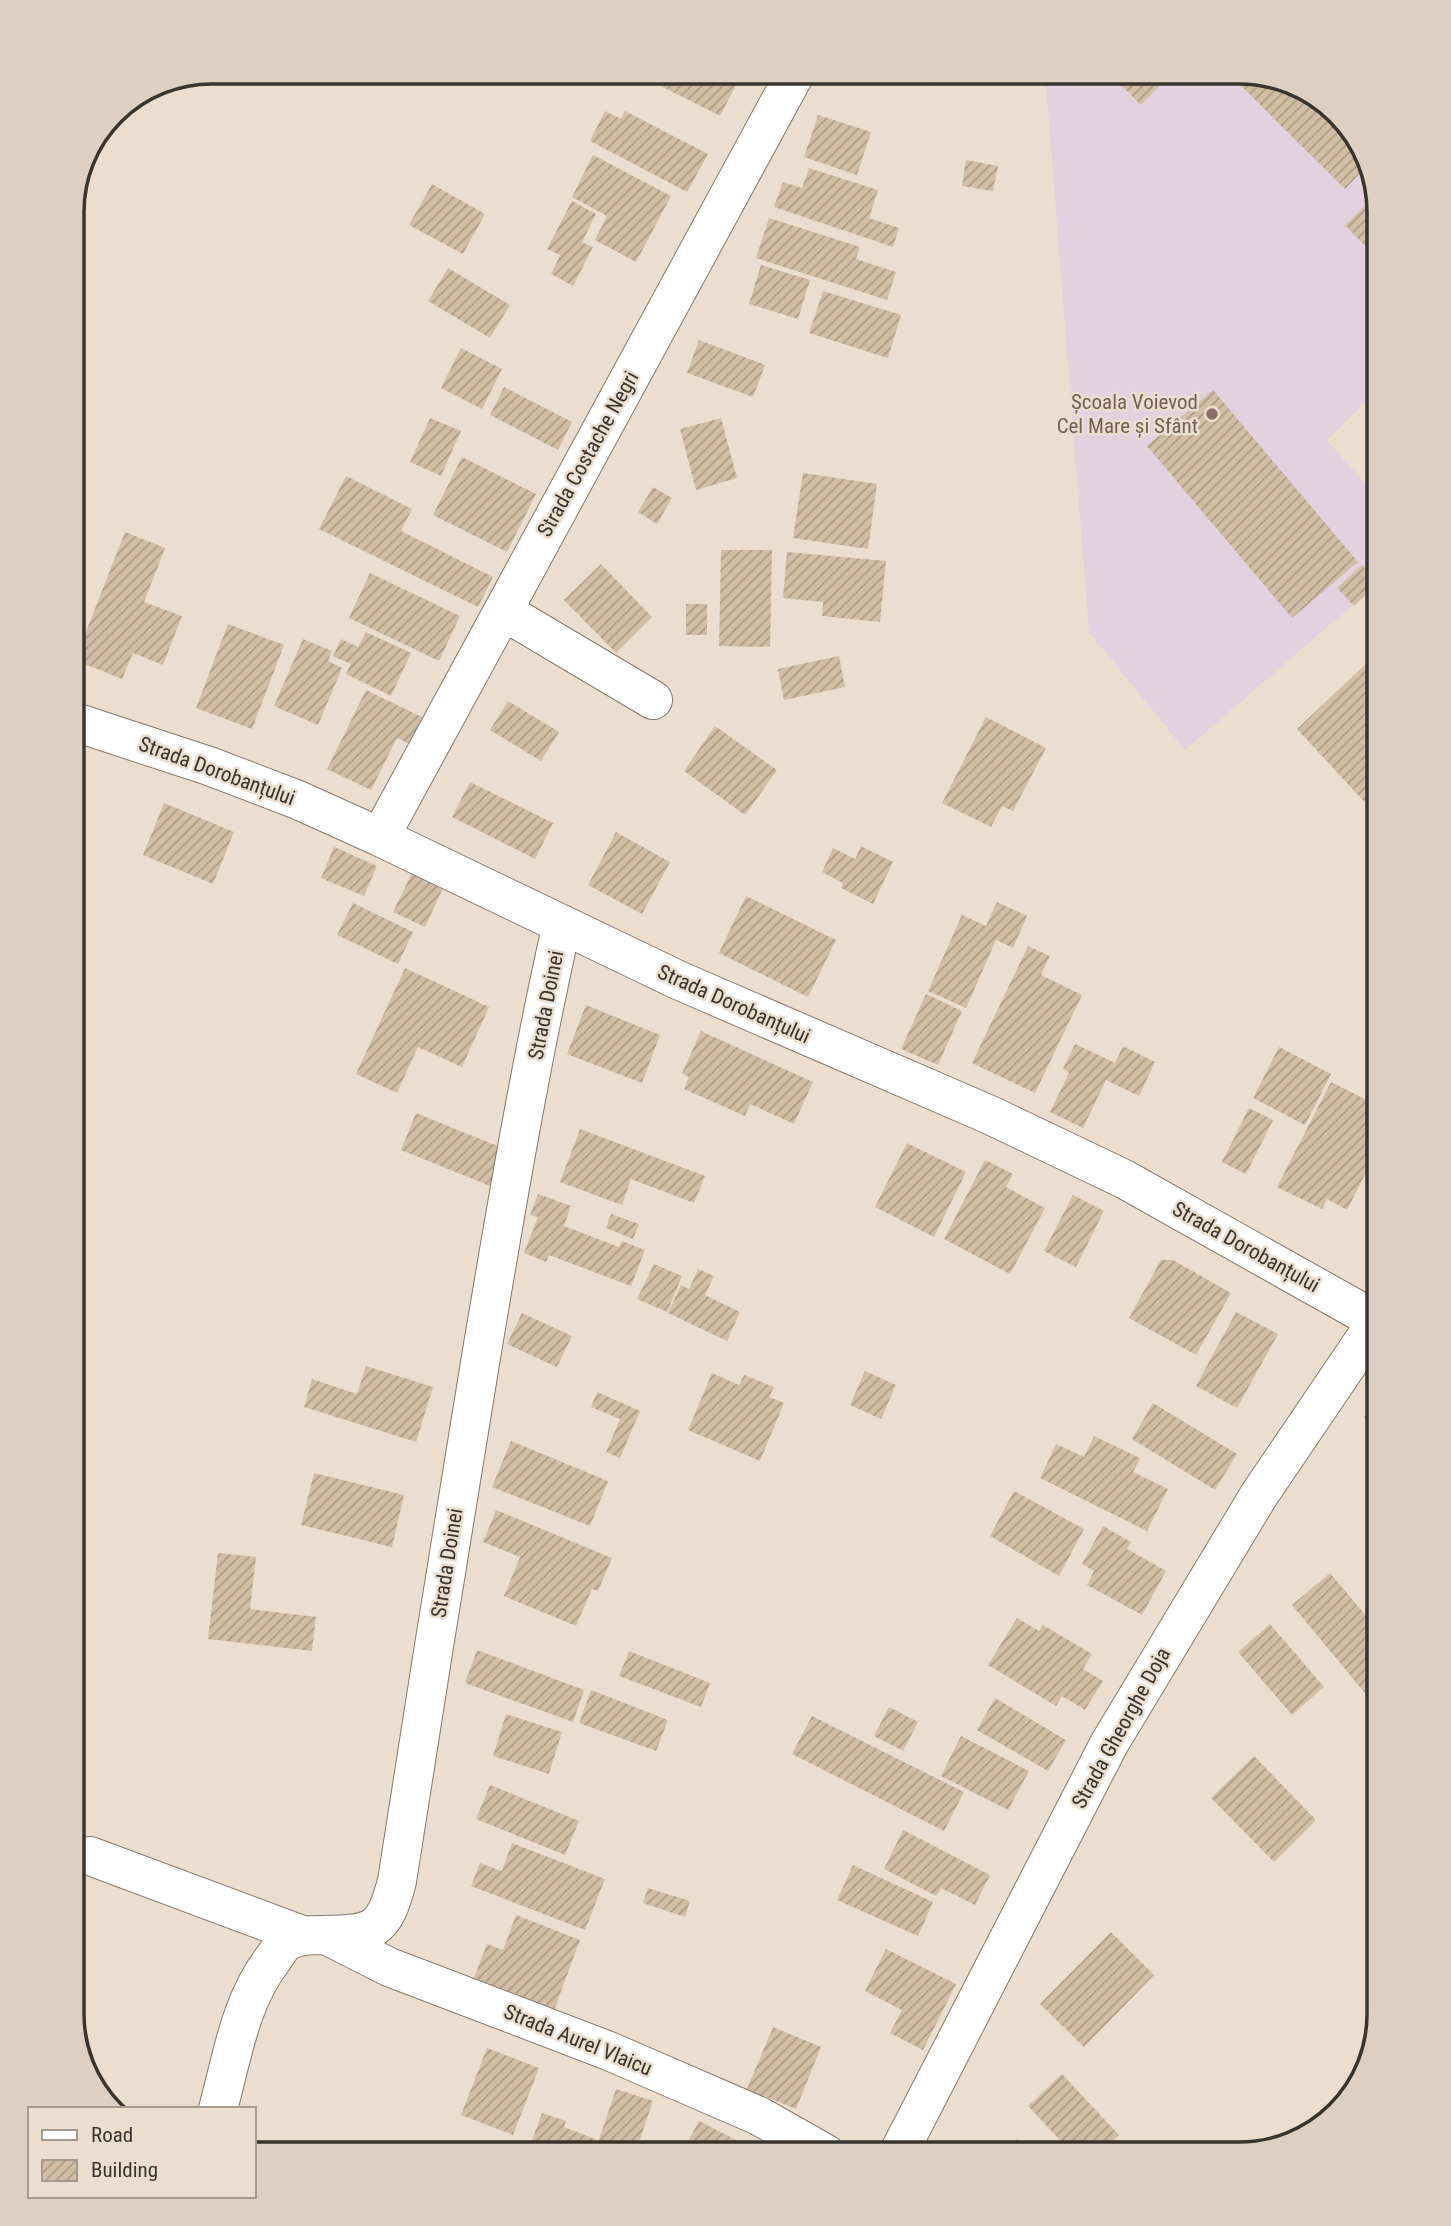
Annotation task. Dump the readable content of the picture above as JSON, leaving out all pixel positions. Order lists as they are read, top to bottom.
{
  "streets": {
    "street": [
      "Strada Costache Negri",
      "Strada Dorobanțului",
      "Strada Doinei",
      "Strada Gheorghe Doja",
      "Strada Aurel Vlaicu"
    ]
  },
  "crossings": [
    ["Strada Costache Negri", "Strada Dorobanțului"],
    ["Strada Dorobanțului", "Strada Doinei"],
    ["Strada Doinei", "Strada Aurel Vlaicu"]
  ],
  "places": ["Școala Voievod Cel Mare și Sfânt"],
  "legend": ["Road", "Building"]
}
